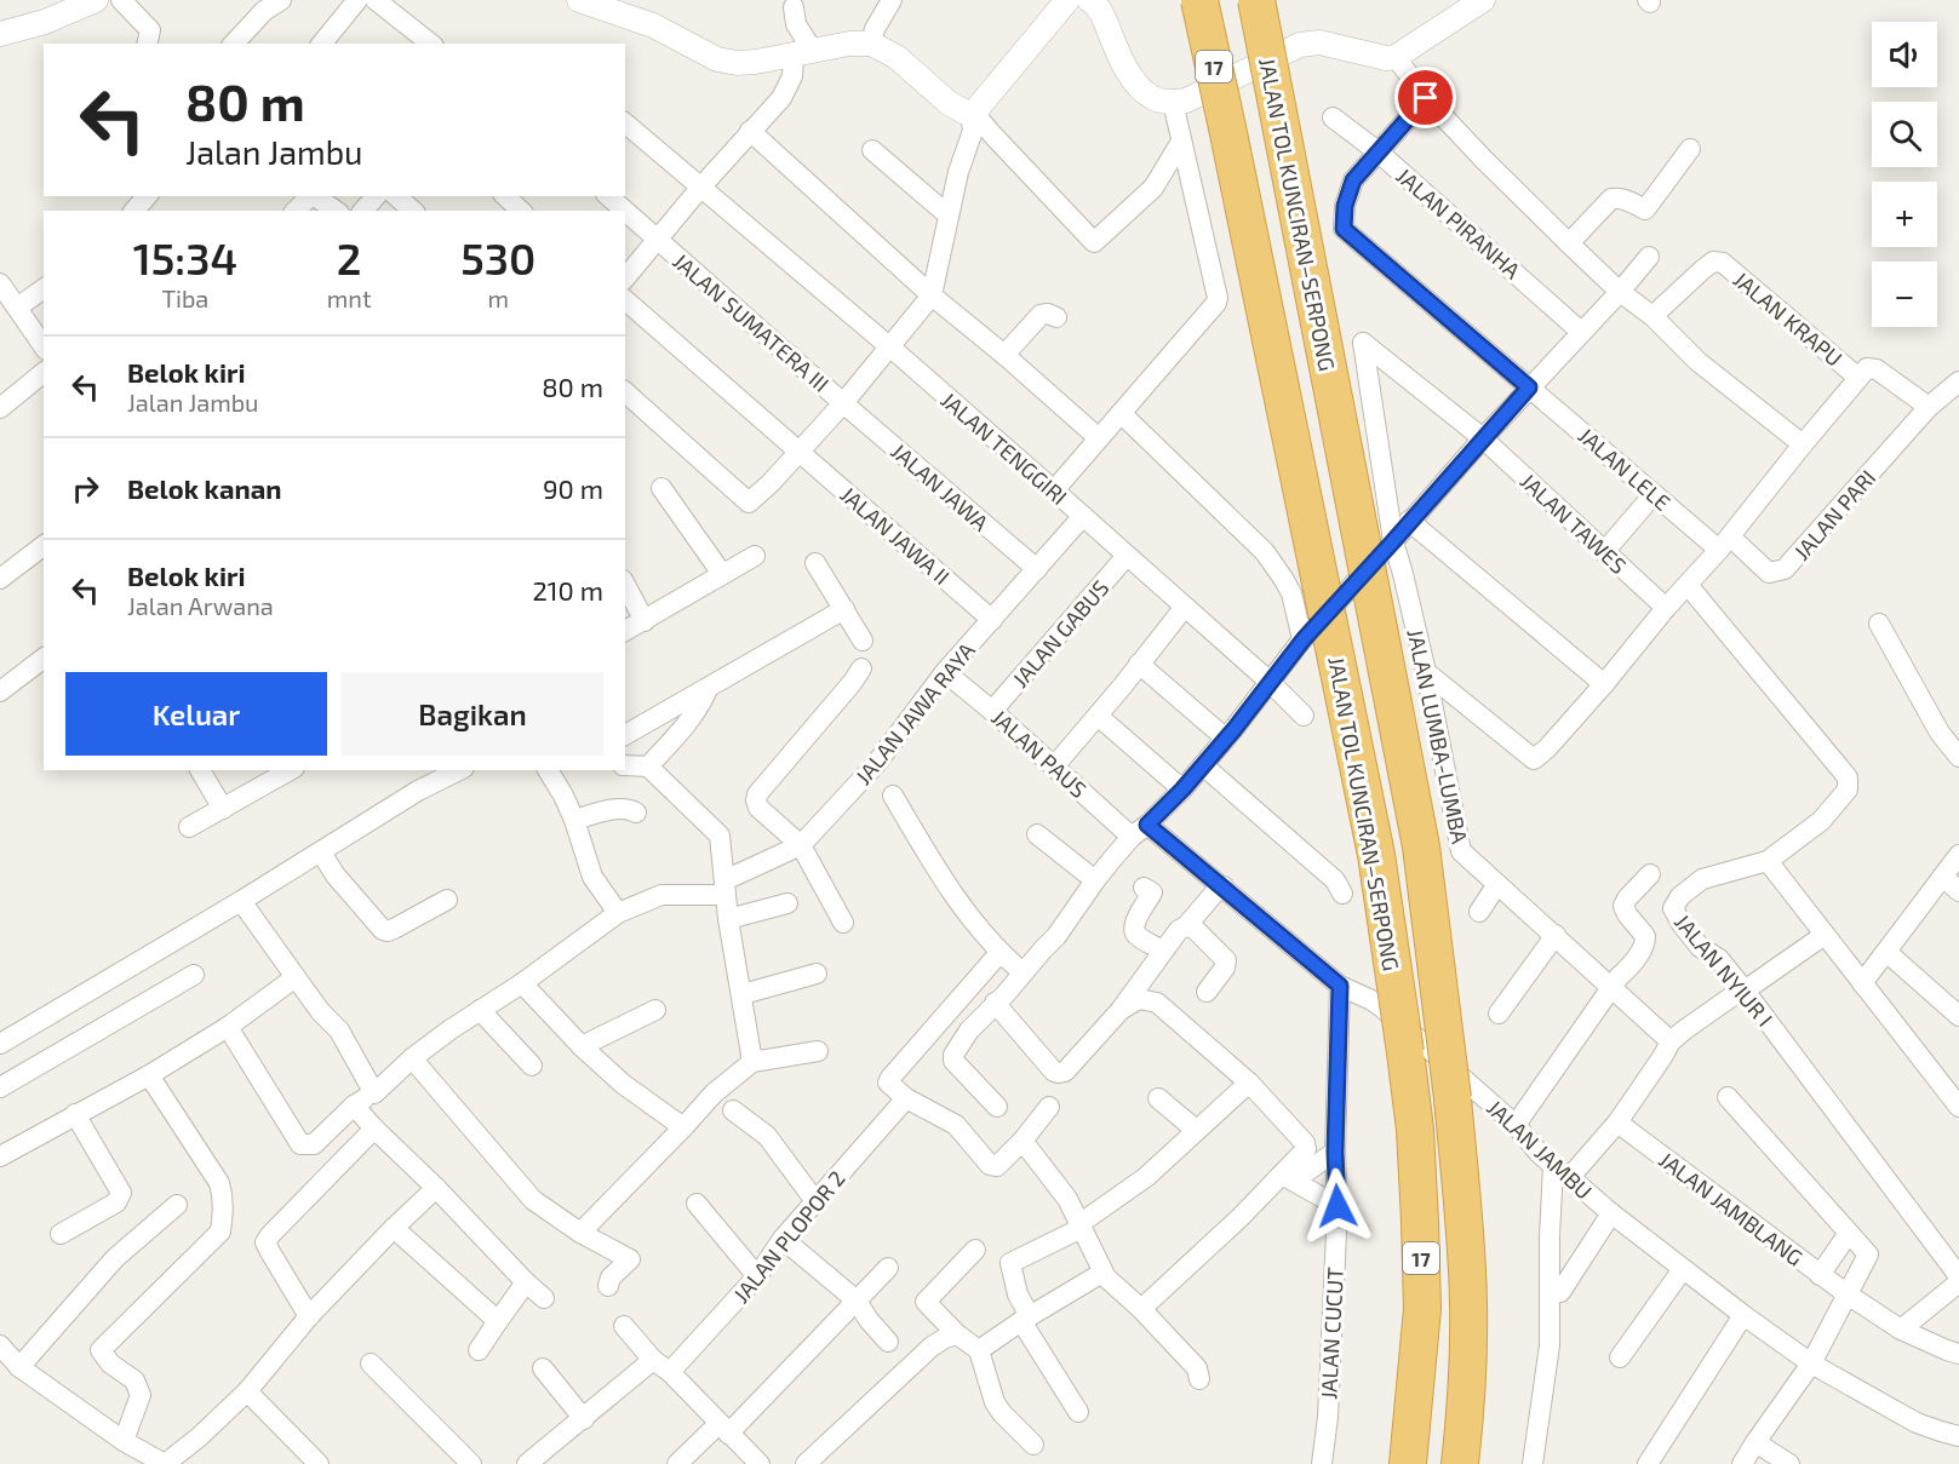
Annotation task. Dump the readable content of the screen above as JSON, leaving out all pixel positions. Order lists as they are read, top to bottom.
{
  "streets": {
    "highway": ["17", "JALAN TOL KUNCIRAN–SERPONG"],
    "street": [
      "JALAN PIRANHA",
      "JALAN KRAPU",
      "JALAN SUMATERA III",
      "JALAN TENGGIRI",
      "JALAN LELE",
      "JALAN JAWA",
      "JALAN PARI",
      "JALAN TAWES",
      "JALAN JAWA II",
      "JALAN GABUS",
      "JALAN JAWA RAYA",
      "JALAN LUMBA-LUMBA",
      "JALAN PAUS",
      "JALAN NYIUR I",
      "JALAN JAMBU",
      "JALAN JAMBLANG",
      "JALAN PLOPOR 2",
      "JALAN CUCUT"
    ]
  },
  "crossings": [
    ["JALAN PIRANHA", "JALAN LELE"],
    ["JALAN SUMATERA III", "JALAN JAWA"],
    ["JALAN TENGGIRI", "JALAN GABUS"],
    ["JALAN TENGGIRI", "JALAN JAWA RAYA"],
    ["JALAN LELE", "JALAN PARI"],
    ["JALAN JAWA", "JALAN JAWA RAYA"],
    ["JALAN TAWES", "JALAN LUMBA-LUMBA"],
    ["JALAN JAWA II", "JALAN JAWA RAYA"],
    ["JALAN GABUS", "JALAN PAUS"],
    ["JALAN JAWA RAYA", "JALAN PAUS"],
    ["JALAN PAUS", "JALAN JAMBU"],
    ["JALAN JAMBU", "JALAN CUCUT"]
  ],
  "page": {
    "map_buttons": ["+", "−"],
    "turn": ["80 m", "Jalan Jambu"],
    "eta": [
      "15:34",
      "Tiba",
      "2",
      "mnt",
      "530",
      "m"
    ],
    "list": [
      {
        "name": "Belok kiri",
        "note": "Jalan Jambu",
        "value": "80 m"
      },
      {
        "name": "Belok kanan",
        "value": "90 m"
      },
      {
        "name": "Belok kiri",
        "note": "Jalan Arwana",
        "value": "210 m"
      }
    ],
    "buttons": ["Keluar", "Bagikan"]
  }
}
